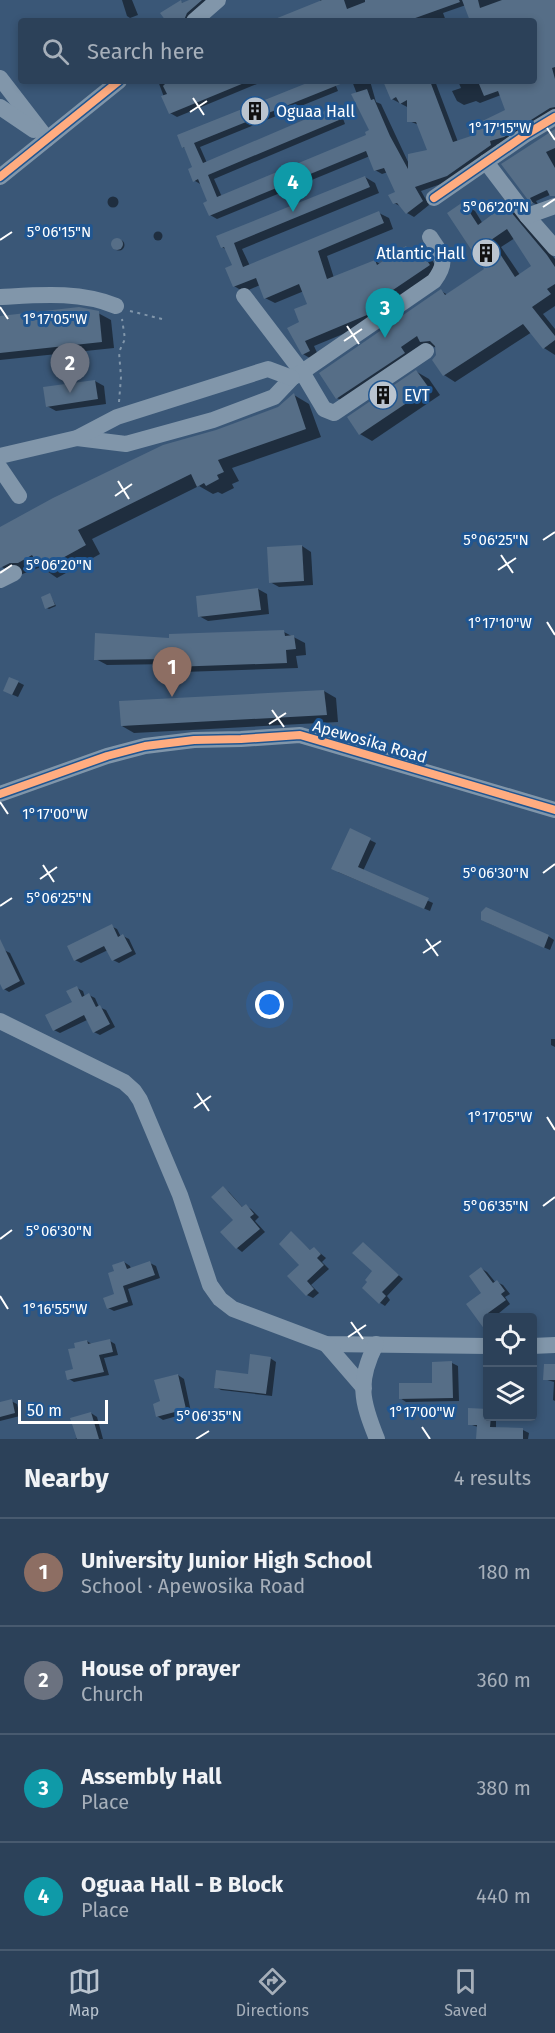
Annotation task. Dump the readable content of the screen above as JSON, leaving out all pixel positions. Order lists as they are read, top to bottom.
{
  "streets": {
    "street": ["Apewosika Road"]
  },
  "places": {
    "building": ["Oguaa Hall", "Atlantic Hall", "EVT"]
  },
  "scale_bar": "50 m",
  "page": {
    "search": "Search here",
    "pins": [
      "4",
      "3",
      "2",
      "1"
    ],
    "scale": "50 m",
    "heading": ["Nearby", "4 results"],
    "list": [
      {
        "mark": "1",
        "name": "University Junior High School",
        "note": "School · Apewosika Road",
        "value": "180 m"
      },
      {
        "mark": "2",
        "name": "House of prayer",
        "note": "Church",
        "value": "360 m"
      },
      {
        "mark": "3",
        "name": "Assembly Hall",
        "note": "Place",
        "value": "380 m"
      },
      {
        "mark": "4",
        "name": "Oguaa Hall - B Block",
        "note": "Place",
        "value": "440 m"
      }
    ],
    "nav": ["Map", "Directions", "Saved"]
  },
  "coordinates": [
    "1°17'15\"W",
    "5°06'20\"N",
    "5°06'15\"N",
    "1°17'05\"W",
    "5°06'25\"N",
    "1°17'10\"W",
    "1°17'00\"W",
    "5°06'30\"N",
    "5°06'35\"N",
    "1°16'55\"W"
  ]
}
